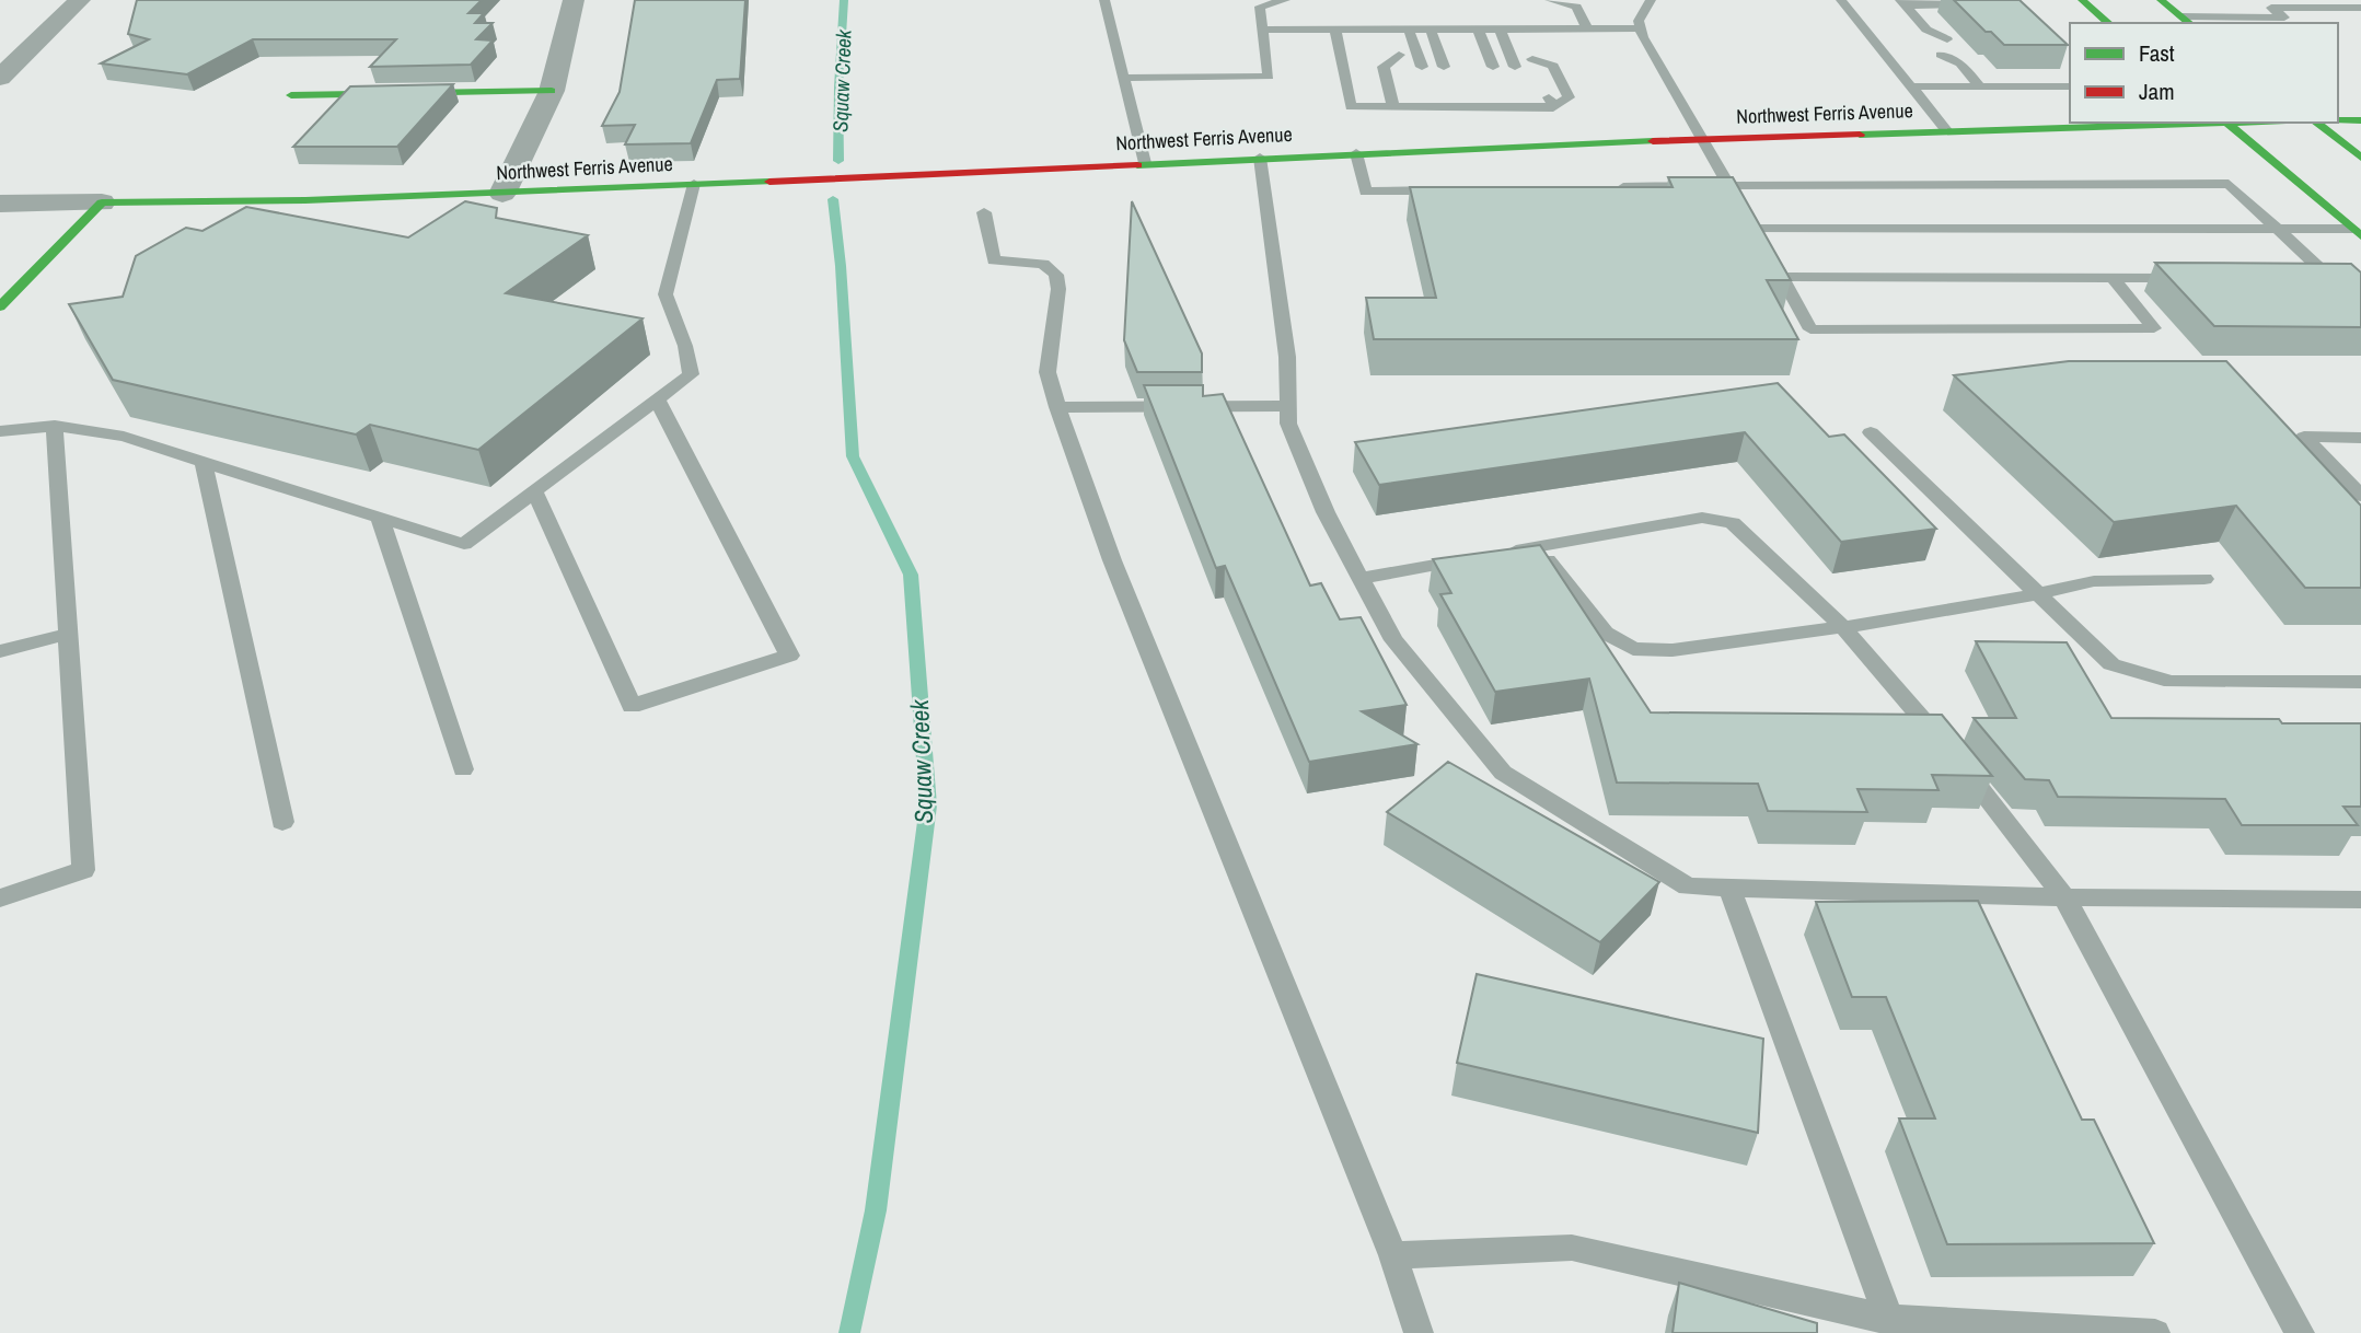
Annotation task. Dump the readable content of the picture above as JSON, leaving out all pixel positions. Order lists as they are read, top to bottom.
{
  "streets": {
    "street": ["Northwest Ferris Avenue"]
  },
  "water": ["Squaw Creek"],
  "legend": ["Fast", "Jam"]
}
